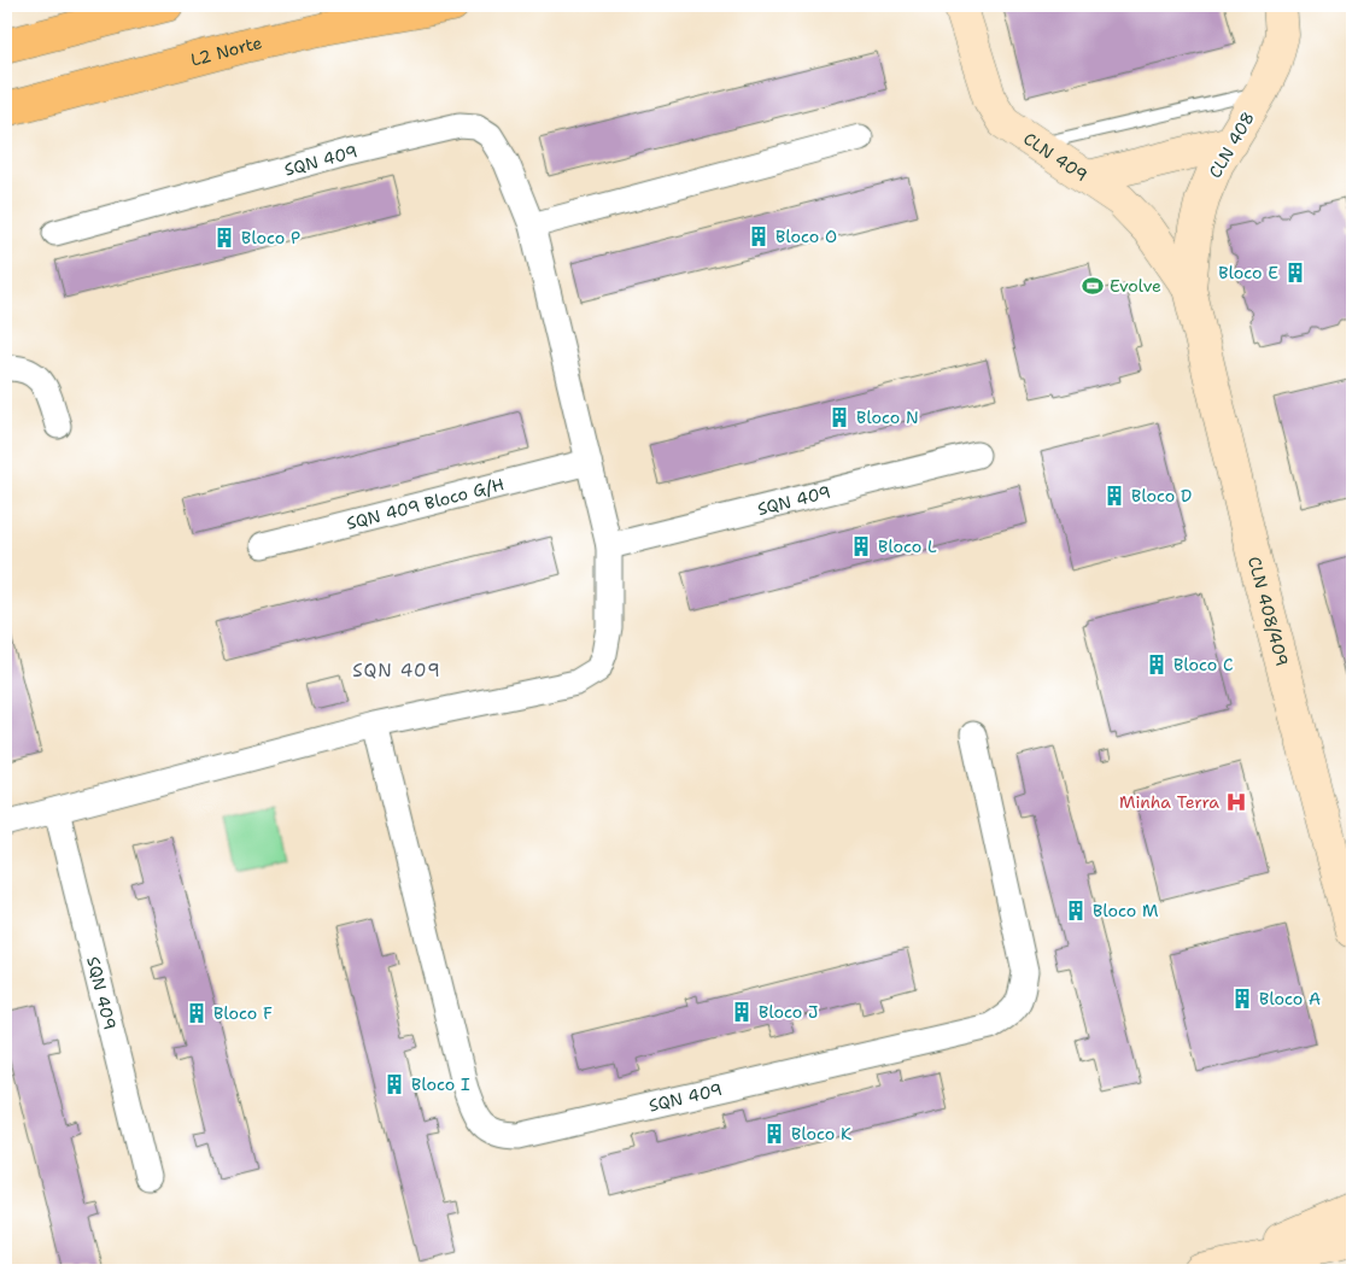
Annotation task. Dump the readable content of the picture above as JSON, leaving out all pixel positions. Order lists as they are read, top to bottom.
{
  "streets": {
    "main road": ["L2 Norte"],
    "street": [
      "CLN 408",
      "CLN 409",
      "SQN 409",
      "SQN 409 Bloco G/H",
      "CLN 408/409"
    ]
  },
  "crossings": [
    ["CLN 408", "CLN 409"],
    ["CLN 408", "CLN 408/409"],
    ["CLN 409", "CLN 408/409"],
    ["SQN 409", "SQN 409 Bloco G/H"]
  ],
  "districts": ["SQN 409"],
  "places": {
    "building": [
      "Bloco O",
      "Bloco P",
      "Bloco E",
      "Bloco N",
      "Bloco D",
      "Bloco L",
      "Bloco C",
      "Bloco M",
      "Bloco A",
      "Bloco J",
      "Bloco F",
      "Bloco I",
      "Bloco K"
    ],
    "sports": ["Evolve"],
    "hospital": ["Minha Terra"]
  }
}
